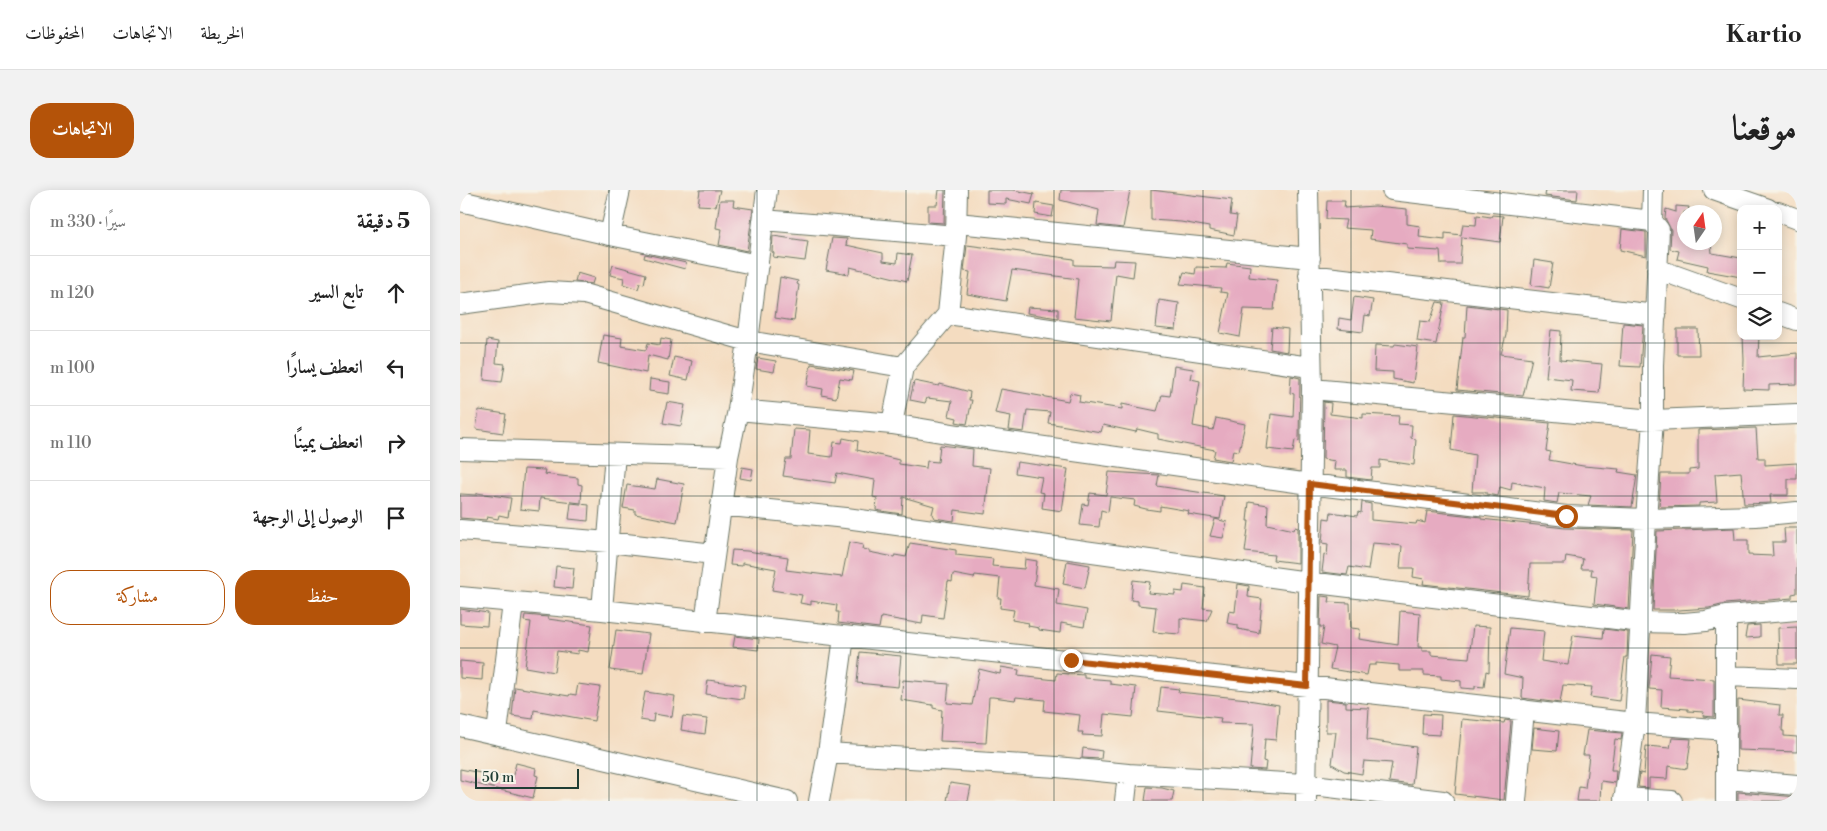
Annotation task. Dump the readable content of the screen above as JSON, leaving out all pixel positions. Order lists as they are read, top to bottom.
{
  "scale_bar": "50 m",
  "north": "top",
  "page": {
    "header": "Kartio",
    "nav": ["الخريطة", "الاتجاهات", "المحفوظات"],
    "title": "موقعنا",
    "buttons": [
      "الاتجاهات",
      ["حفظ", "مشاركة"]
    ],
    "heading": ["5 دقيقة", "سيرًا · 330 m"],
    "map_buttons": ["+", "−"],
    "list": [
      ["تابع السير", "120 m"],
      ["انعطف يسارًا", "100 m"],
      ["انعطف يمينًا", "110 m"],
      "الوصول إلى الوجهة"
    ],
    "scale": "50 m"
  }
}
